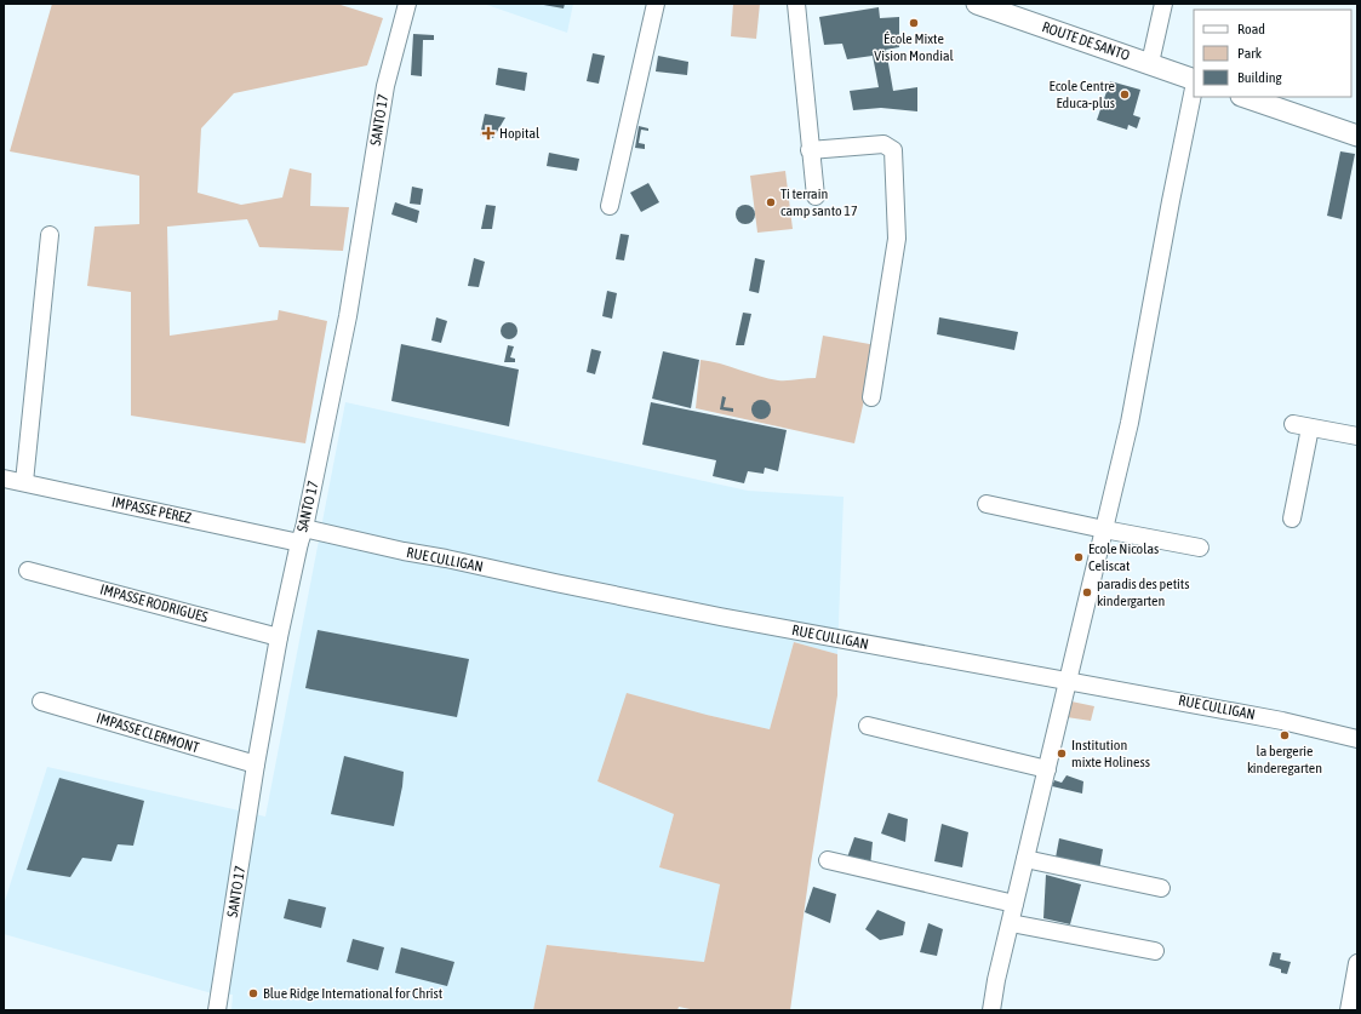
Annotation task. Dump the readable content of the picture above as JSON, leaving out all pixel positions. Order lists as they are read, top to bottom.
{
  "streets": {
    "main road": ["ROUTE DE SANTO"],
    "street": [
      "SANTO 17",
      "IMPASSE PEREZ",
      "RUE CULLIGAN",
      "IMPASSE RODRIGUES",
      "IMPASSE CLERMONT"
    ]
  },
  "crossings": [
    ["SANTO 17", "IMPASSE PEREZ"],
    ["SANTO 17", "RUE CULLIGAN"],
    ["SANTO 17", "IMPASSE RODRIGUES"],
    ["SANTO 17", "IMPASSE CLERMONT"],
    ["IMPASSE PEREZ", "RUE CULLIGAN"]
  ],
  "places": {
    "other": [
      "École Mixte Vision Mondial",
      "Ecole Centre Educa-plus",
      "Ti terrain camp santo 17",
      "Ecole Nicolas Celiscat",
      "paradis des petits kindergarten",
      "la bergerie kinderegarten",
      "Institution mixte Holiness",
      "Blue Ridge International for Christ"
    ],
    "health": ["Hopital"]
  },
  "legend": ["Road", "Park", "Building"]
}
